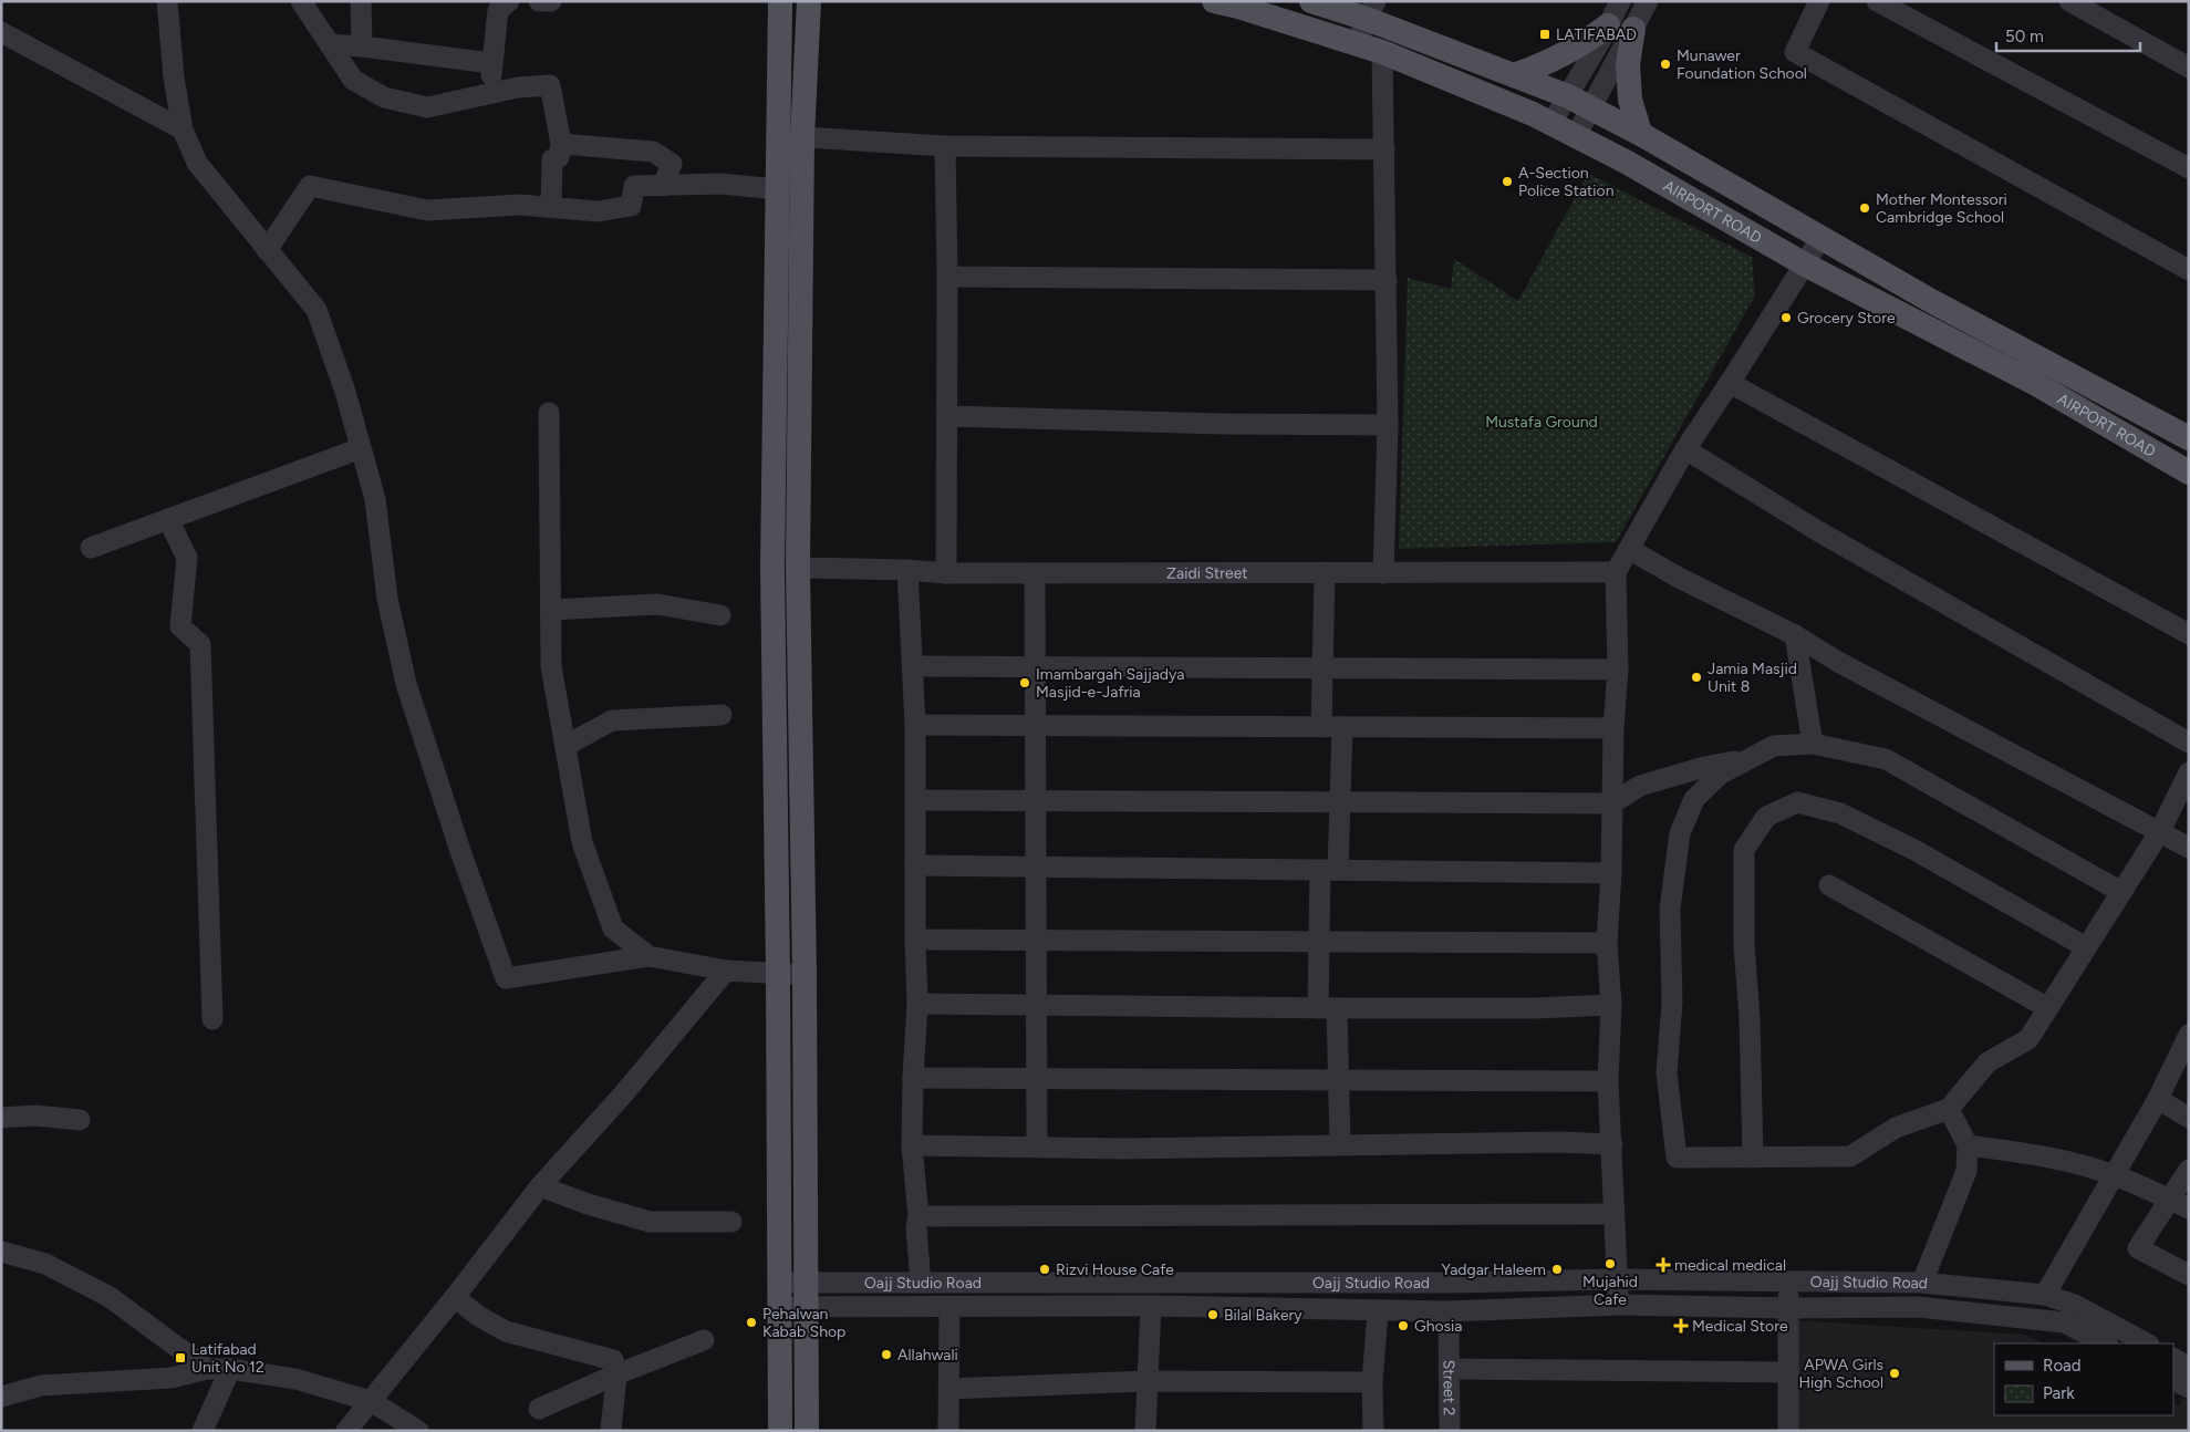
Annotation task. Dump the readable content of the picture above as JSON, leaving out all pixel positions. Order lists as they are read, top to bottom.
{
  "streets": {
    "main road": ["AIRPORT ROAD"],
    "street": ["Zaidi Street", "Oajj Studio Road", "Street 2"]
  },
  "crossings": [
    ["Oajj Studio Road", "Street 2"]
  ],
  "parks": ["Mustafa Ground"],
  "places": {
    "transit": ["LATIFABAD", "Latifabad Unit No 12"],
    "other": [
      "Munawer Foundation School",
      "A-Section Police Station",
      "Mother Montessori Cambridge School",
      "Grocery Store",
      "Jamia Masjid Unit 8",
      "Imambargah Sajjadya Masjid-e-Jafria",
      "Mujahid Cafe",
      "Rizvi House Cafe",
      "Yadgar Haleem",
      "Bilal Bakery",
      "Pehalwan Kabab Shop",
      "Ghosia",
      "Allahwali",
      "APWA Girls High School"
    ],
    "health": ["medical medical", "Medical Store"]
  },
  "legend": ["Road", "Park"],
  "scale_bar": "50 m"
}
